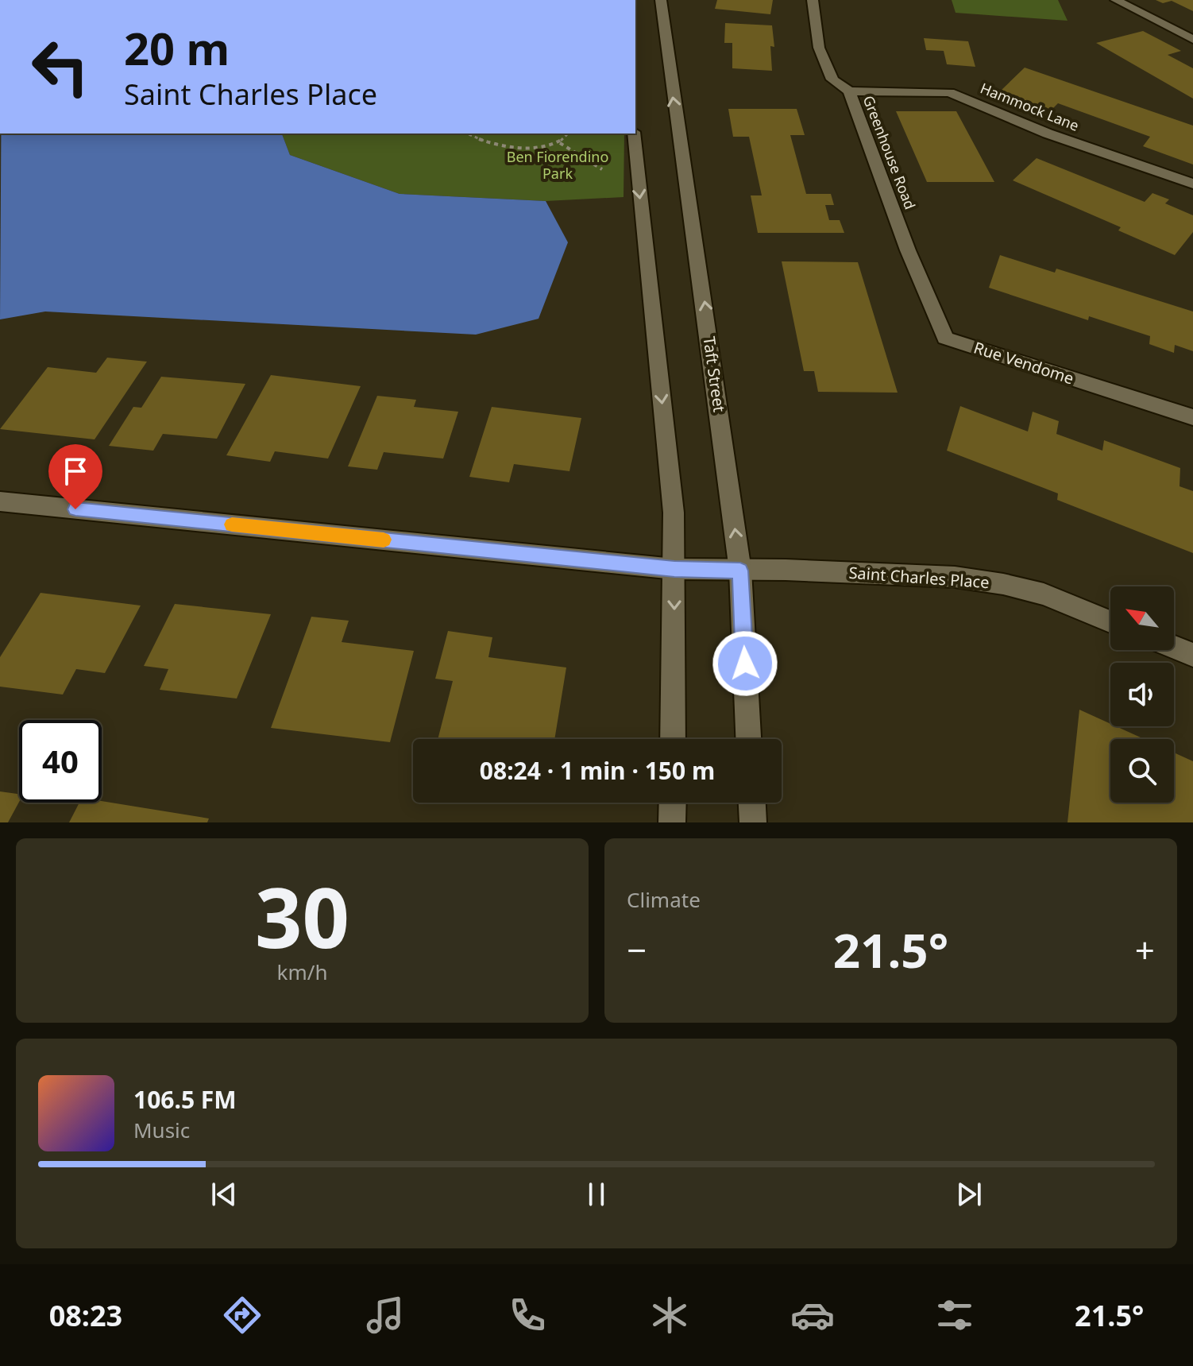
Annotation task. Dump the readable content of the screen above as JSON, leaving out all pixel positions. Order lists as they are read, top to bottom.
{
  "streets": {
    "street": [
      "Hammock Lane",
      "Greenhouse Road",
      "Rue Vendome",
      "Taft Street",
      "Saint Charles Place"
    ]
  },
  "crossings": [
    ["Hammock Lane", "Greenhouse Road"],
    ["Greenhouse Road", "Rue Vendome"],
    ["Taft Street", "Saint Charles Place"]
  ],
  "parks": ["Ben Fiorendino Park"],
  "north": "top left",
  "page": {
    "turn": ["20 m", "Saint Charles Place"],
    "limit": "40",
    "trip": "08:24 · 1 min · 150 m",
    "tile": [
      ["30", "km/h"],
      "Climate"
    ],
    "heat": ["−", "21.5°", "+"],
    "song": ["106.5 FM", "Music"],
    "tabs": ["08:23", "21.5°"]
  }
}
